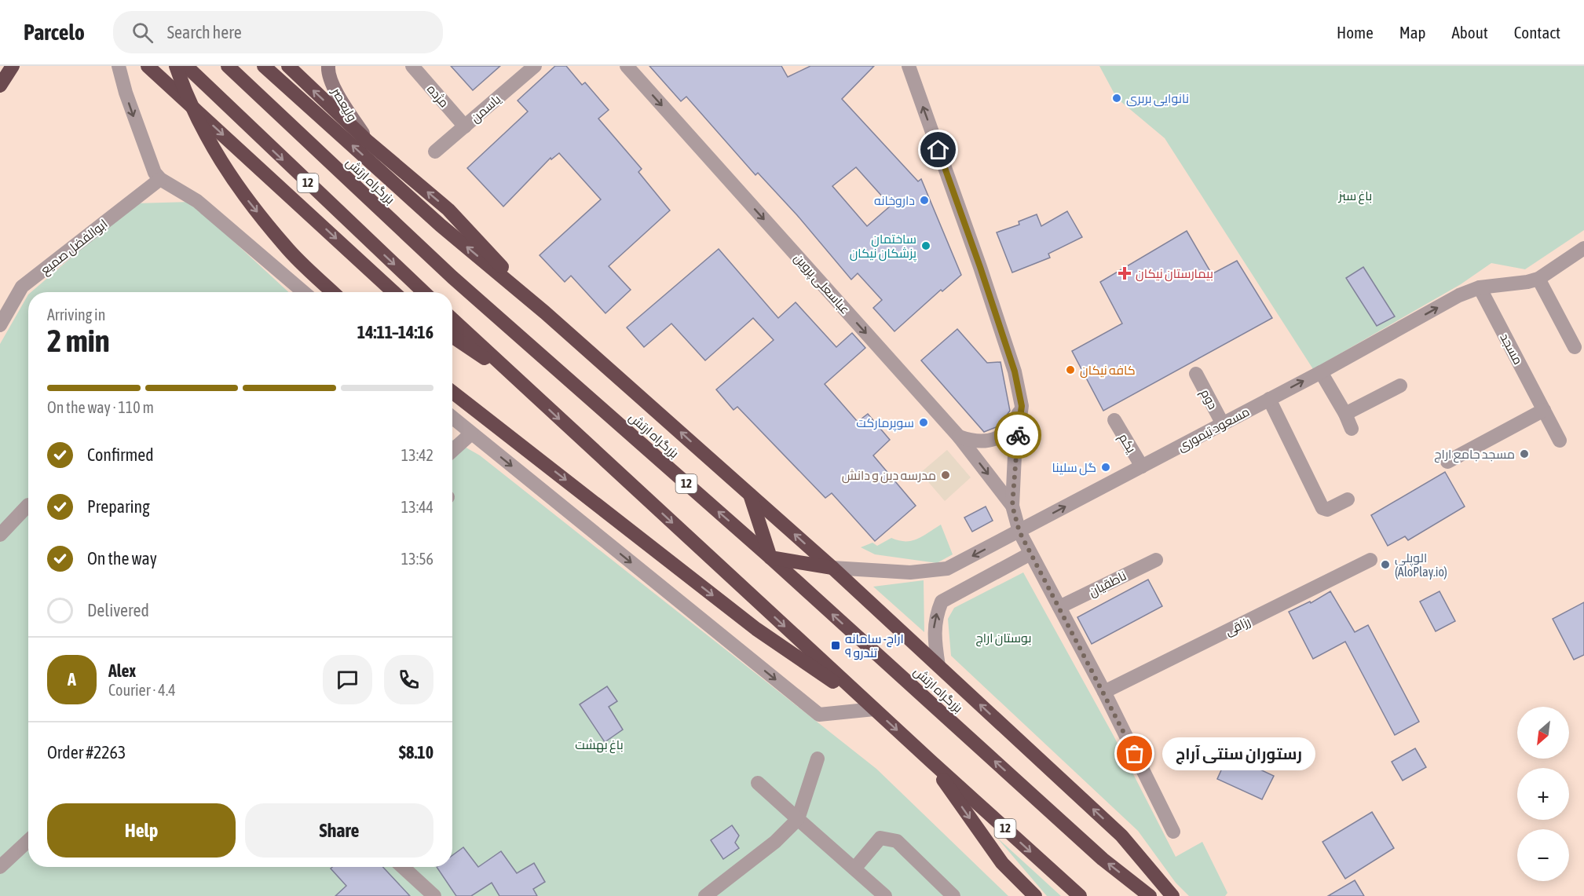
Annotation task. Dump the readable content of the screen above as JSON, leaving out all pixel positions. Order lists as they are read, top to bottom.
{
  "streets": {
    "highway": ["بزرگراه ارتش", "12"],
    "main road": ["ولیعصر"],
    "street": [
      "مژده",
      "یاسمن",
      "ابوالفضل صمیع",
      "عباسعلی پروین",
      "مسجد",
      "دوم",
      "مسعود تیموری",
      "یکم",
      "ناطقیان",
      "رزاقی"
    ]
  },
  "crossings": [
    ["مژده", "یاسمن"],
    ["مسجد", "مسعود تیموری"],
    ["دوم", "مسعود تیموری"],
    ["مسعود تیموری", "یکم"]
  ],
  "one_way": ["عباسعلی پروین"],
  "parks": ["باغ سبز", "بوستان اراج", "باغ بهشت"],
  "places": {
    "other": [
      "نانوایی بربری",
      "داروخانه",
      "ساختمان پزشکان نیکان",
      "کافه نیکان",
      "سوپرمارکت",
      "مسجد جامع اراج",
      "گل سلینا",
      "مدرسه دین و دانش",
      "الوپلی (AloPlay.io)",
      "رستوران سنتی آراج"
    ],
    "health": ["بیمارستان نیکان"],
    "transit": ["اراج- سامانه ۹ تندرو"]
  },
  "north": "bottom left",
  "page": {
    "header": "Parcelo",
    "search": "Search here",
    "nav": [
      "Home",
      "Map",
      "About",
      "Contact"
    ],
    "heading": ["2 min", "Arriving in", "14:11–14:16"],
    "panel": [
      "Alex",
      "Courier · 4.4",
      "Order #2263",
      "$8.10"
    ],
    "bar": "On the way · 110 m",
    "list": [
      ["Confirmed", "13:42"],
      ["Preparing", "13:44"],
      ["On the way", "13:56"],
      "Delivered"
    ],
    "round": "A",
    "map_buttons": ["+", "−"],
    "bubble": "رستوران سنتی آراج",
    "buttons": ["Help", "Share"]
  }
}
